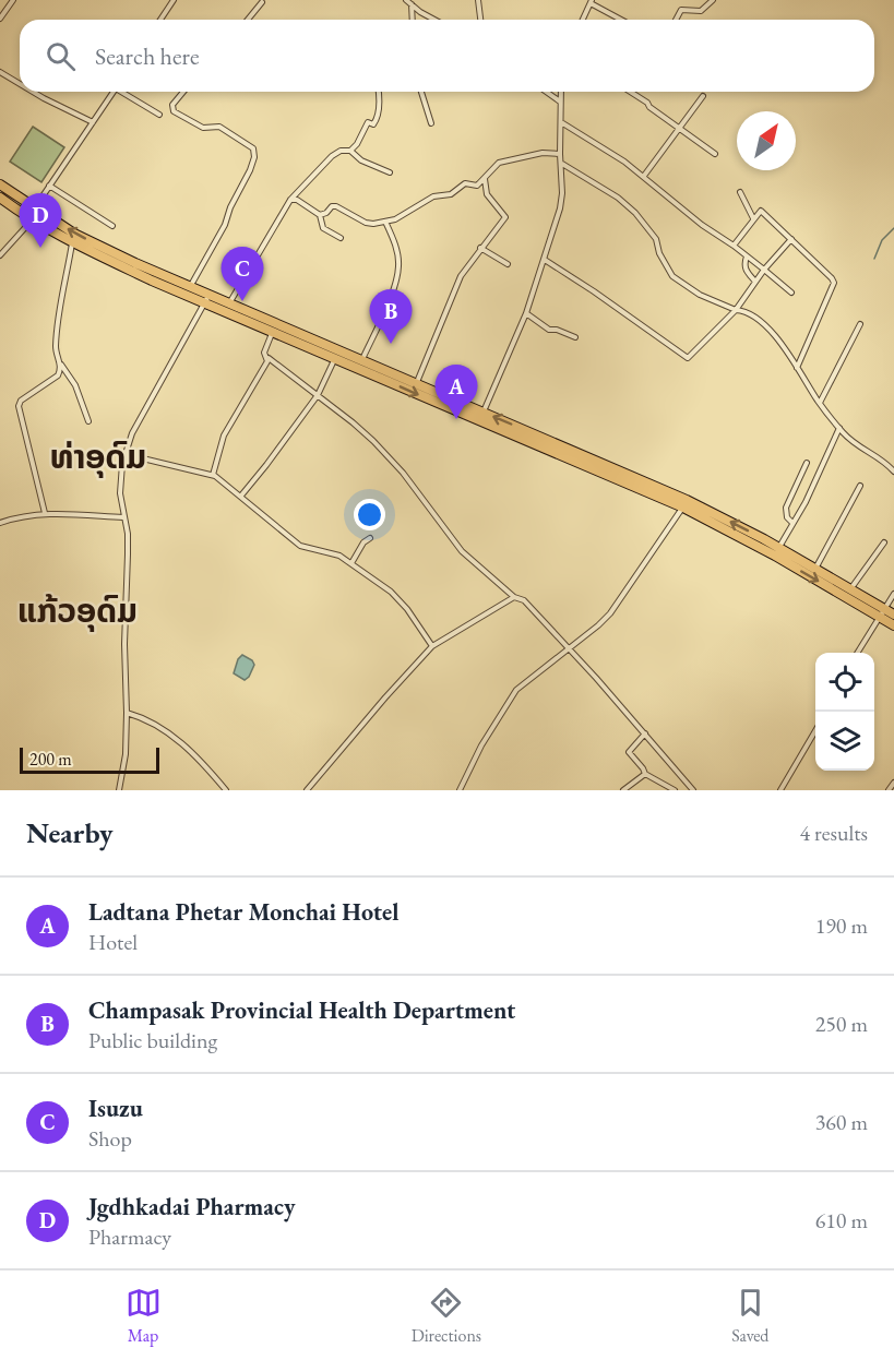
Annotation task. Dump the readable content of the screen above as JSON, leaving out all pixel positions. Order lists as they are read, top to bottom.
{
  "districts": ["ທ່າອຸດົມ", "ແກ້ວອຸດົມ"],
  "scale_bar": "200 m",
  "north": "top right",
  "page": {
    "search": "Search here",
    "pins": [
      "D",
      "C",
      "B",
      "A"
    ],
    "scale": "200 m",
    "heading": ["Nearby", "4 results"],
    "list": [
      {
        "mark": "A",
        "name": "Ladtana Phetar Monchai Hotel",
        "note": "Hotel",
        "value": "190 m"
      },
      {
        "mark": "B",
        "name": "Champasak Provincial Health Department",
        "note": "Public building",
        "value": "250 m"
      },
      {
        "mark": "C",
        "name": "Isuzu",
        "note": "Shop",
        "value": "360 m"
      },
      {
        "mark": "D",
        "name": "Jgdhkadai Pharmacy",
        "note": "Pharmacy",
        "value": "610 m"
      }
    ],
    "nav": ["Map", "Directions", "Saved"]
  }
}
